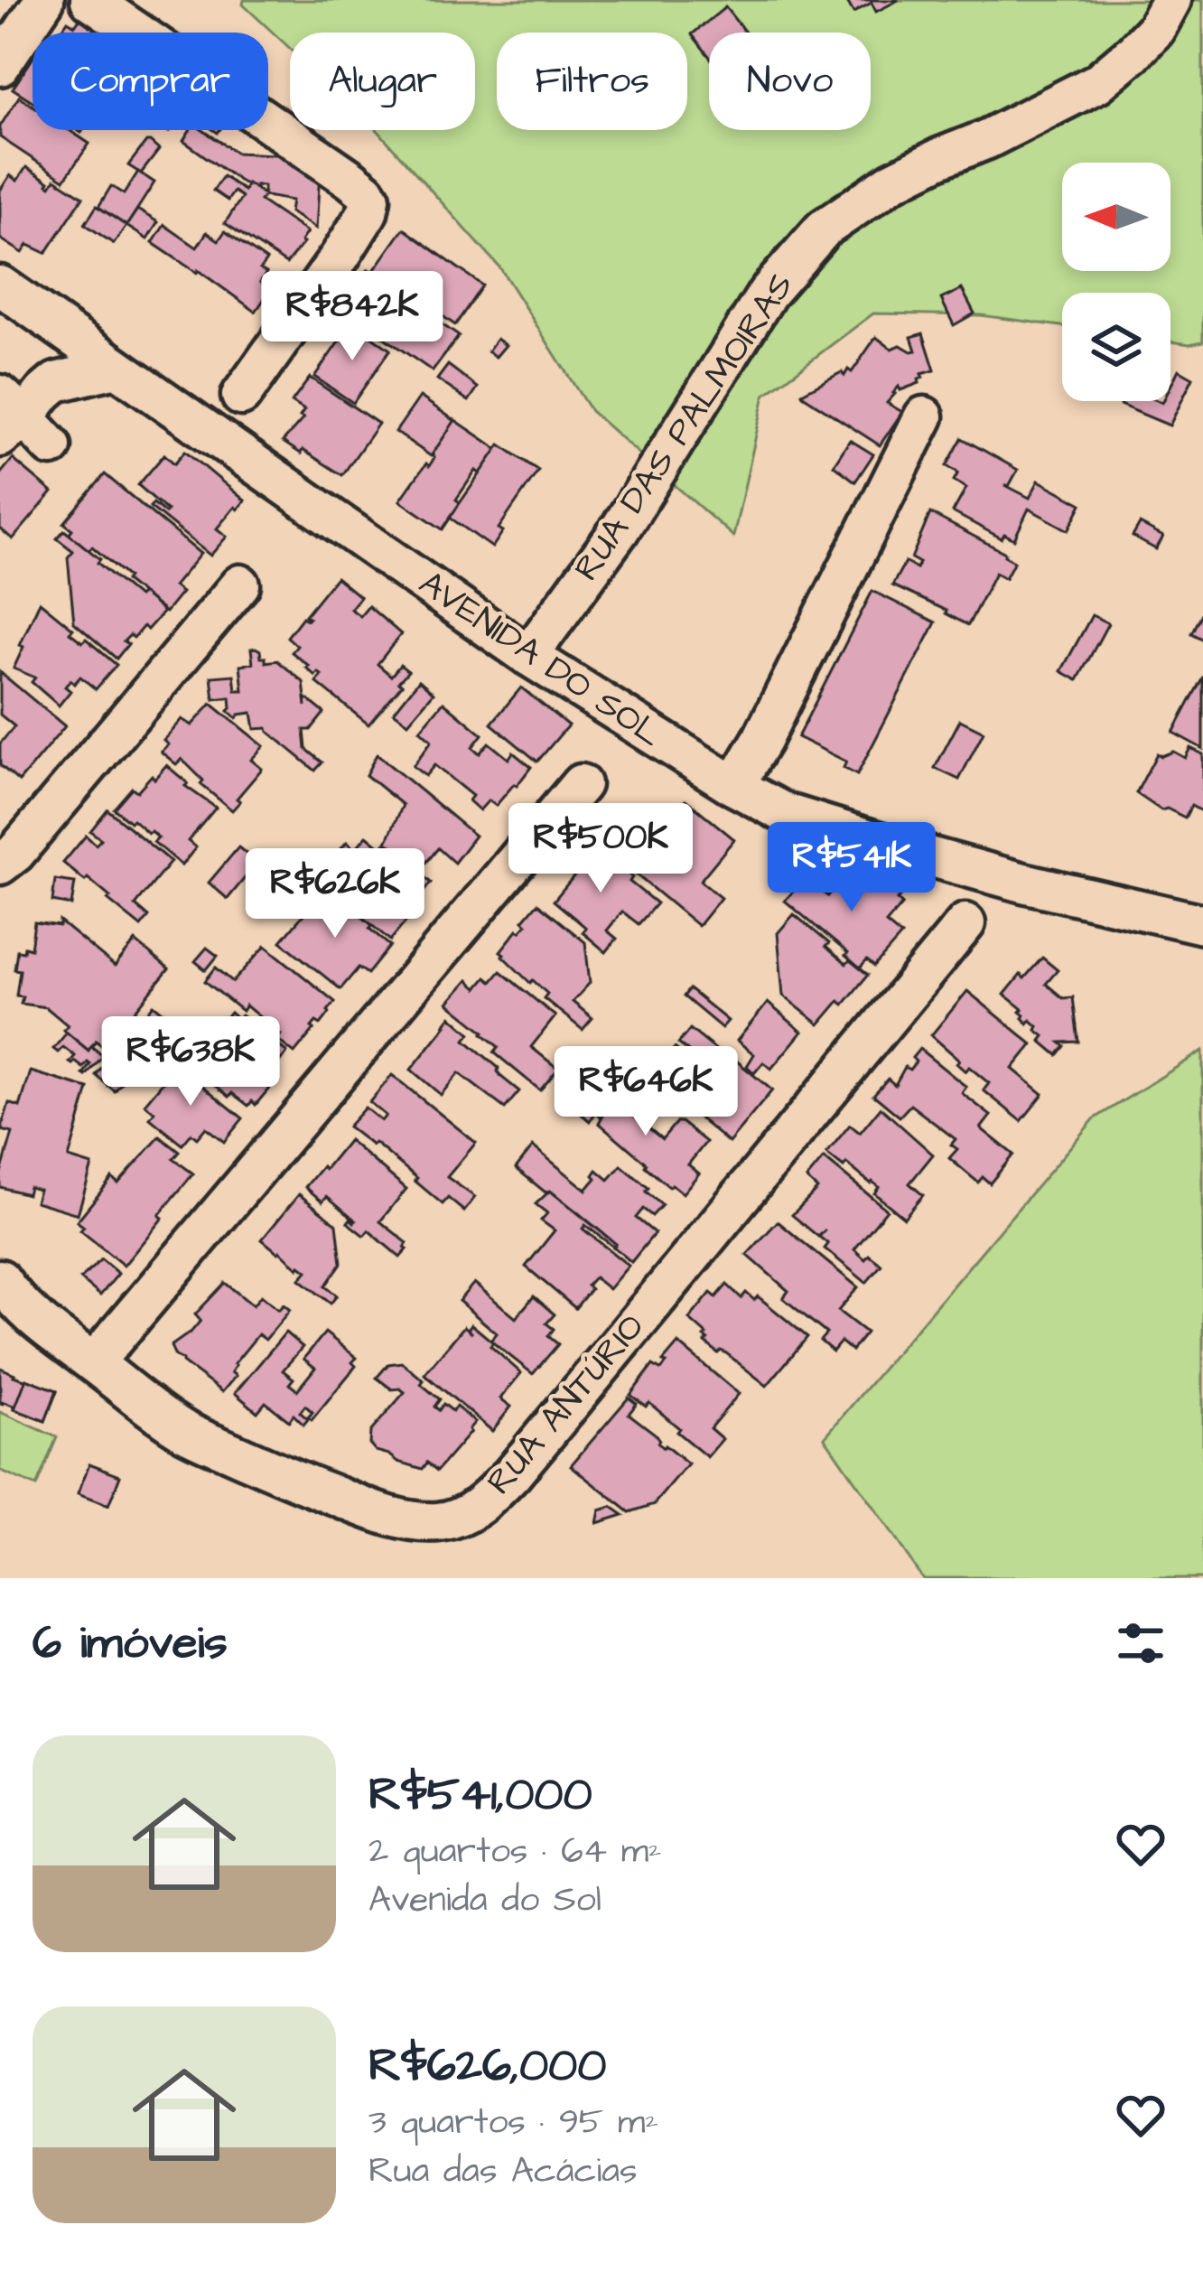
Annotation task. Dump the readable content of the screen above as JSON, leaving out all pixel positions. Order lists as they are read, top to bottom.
{
  "streets": {
    "street": ["RUA DAS PALMOIRAS", "AVENIDA DO SOL", "RUA ANTÚRIO"]
  },
  "crossings": [
    ["RUA DAS PALMOIRAS", "AVENIDA DO SOL"]
  ],
  "north": "left",
  "page": {
    "chip": [
      "Comprar",
      "Alugar",
      "Filtros",
      "Novo"
    ],
    "price": [
      "R$842K",
      "R$500K",
      "R$541K",
      "R$626K",
      "R$638K",
      "R$646K"
    ],
    "heading": "6 imóveis",
    "list": [
      {
        "name": "R$541,000",
        "note": "2 quartos · 64 m² · Avenida do Sol"
      },
      {
        "name": "R$626,000",
        "note": "3 quartos · 95 m² · Rua das Acácias"
      }
    ]
  }
}
